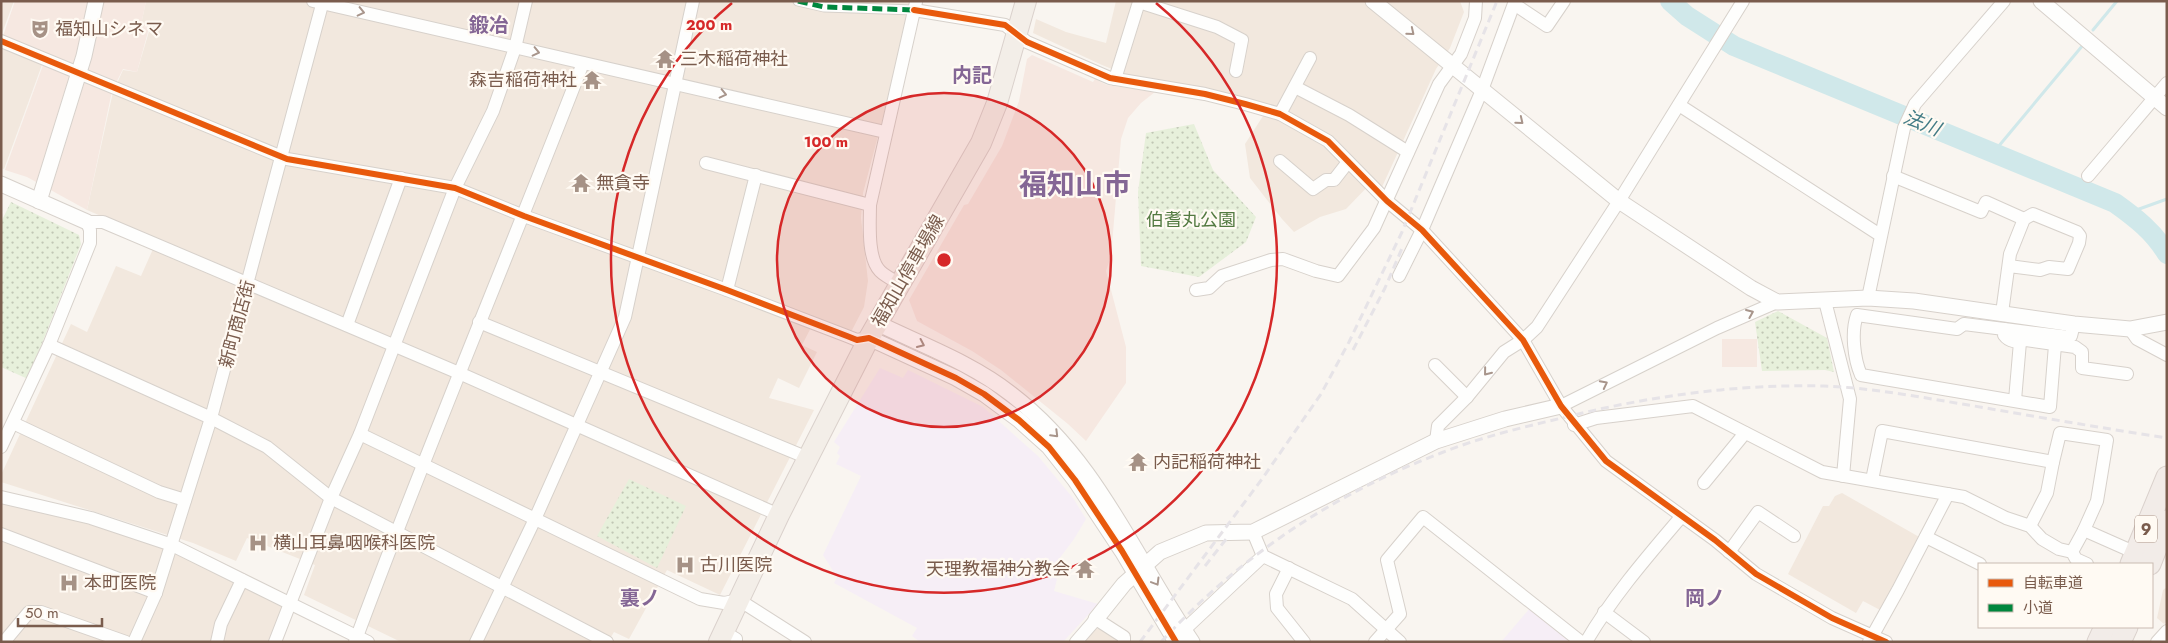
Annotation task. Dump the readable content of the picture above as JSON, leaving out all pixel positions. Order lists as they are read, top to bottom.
{
  "streets": {
    "highway": ["9"],
    "main road": ["福知山停車場線"],
    "street": ["新町商店街"]
  },
  "districts": [
    "鍛冶",
    "内記",
    "福知山市",
    "裏ノ",
    "岡ノ"
  ],
  "water": ["法川"],
  "parks": ["伯耆丸公園"],
  "places": {
    "theatre": ["福知山シネマ"],
    "temple": [
      "三木稲荷神社",
      "森吉稲荷神社",
      "無貪寺",
      "内記稲荷神社",
      "天理教福神分教会"
    ],
    "hospital": ["横山耳鼻咽喉科医院", "古川医院", "本町医院"]
  },
  "legend": ["自転車道", "小道"],
  "scale_bar": "50 m",
  "rings": ["200 m", "100 m"]
}
